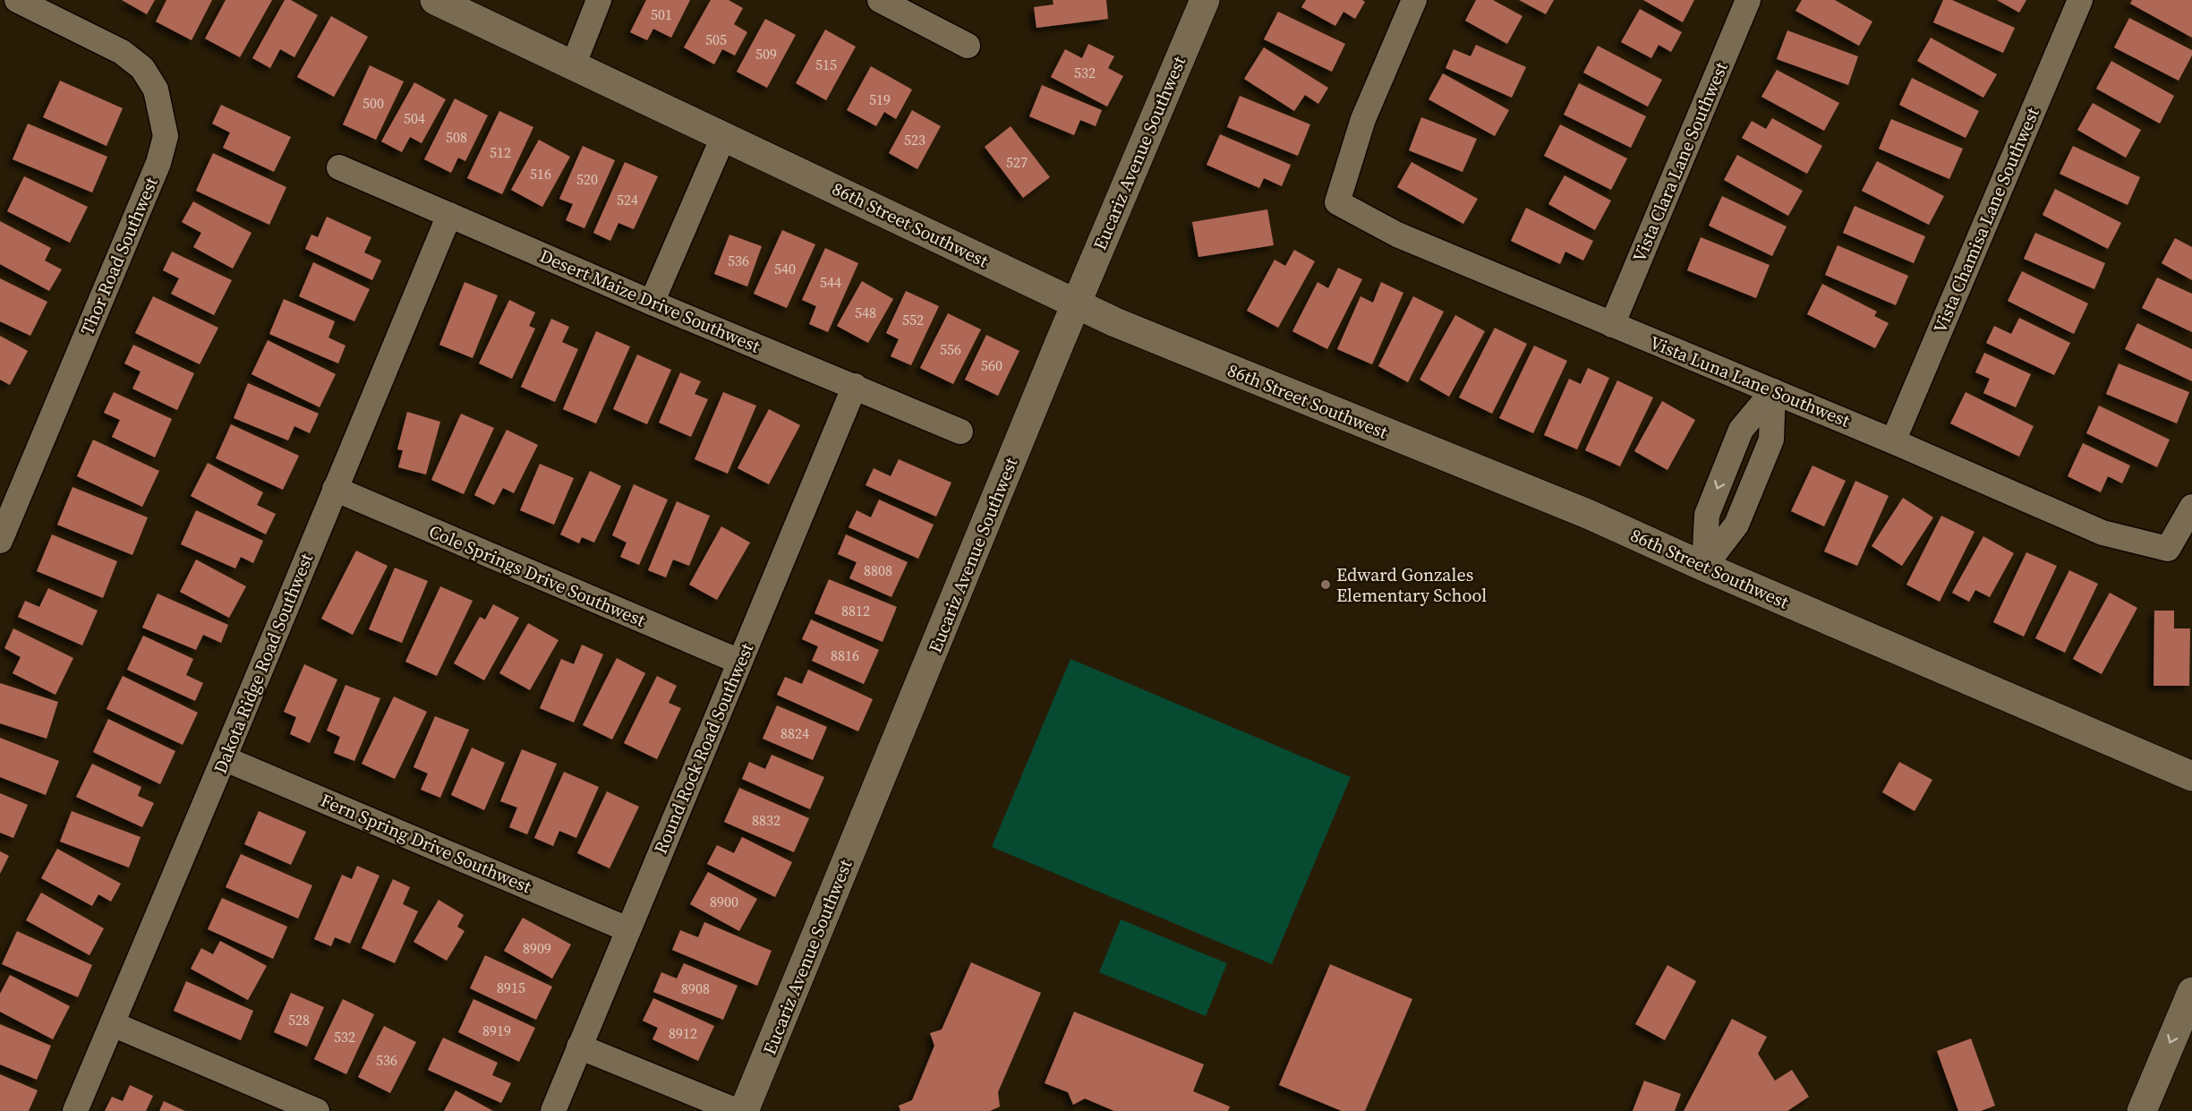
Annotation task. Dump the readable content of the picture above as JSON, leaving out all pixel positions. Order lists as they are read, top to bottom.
{
  "streets": {
    "street": [
      "Eucariz Avenue Southwest",
      "Vista Clara Lane Southwest",
      "Vista Chamisa Lane Southwest",
      "86th Street Southwest",
      "Thor Road Southwest",
      "Desert Maize Drive Southwest",
      "Vista Luna Lane Southwest",
      "Cole Springs Drive Southwest",
      "Dakota Ridge Road Southwest",
      "Round Rock Road Southwest",
      "Fern Spring Drive Southwest"
    ]
  },
  "crossings": [
    ["Eucariz Avenue Southwest", "86th Street Southwest"],
    ["Vista Clara Lane Southwest", "Vista Luna Lane Southwest"],
    ["Vista Chamisa Lane Southwest", "Vista Luna Lane Southwest"],
    ["Desert Maize Drive Southwest", "Dakota Ridge Road Southwest"],
    ["Desert Maize Drive Southwest", "Round Rock Road Southwest"],
    ["Cole Springs Drive Southwest", "Dakota Ridge Road Southwest"],
    ["Cole Springs Drive Southwest", "Round Rock Road Southwest"],
    ["Dakota Ridge Road Southwest", "Fern Spring Drive Southwest"],
    ["Round Rock Road Southwest", "Fern Spring Drive Southwest"]
  ],
  "places": ["Edward Gonzales Elementary School"],
  "house_numbers": [
    "501",
    "505",
    "509",
    "515",
    "532",
    "519",
    "500",
    "504",
    "508",
    "523",
    "512",
    "527",
    "516",
    "520",
    "524",
    "536",
    "540",
    "544",
    "548",
    "552",
    "556",
    "560",
    "8808",
    "8812",
    "8816",
    "8824",
    "8832",
    "8900",
    "8909",
    "8915",
    "8908",
    "528",
    "8919",
    "8912",
    "532",
    "536"
  ]
}
